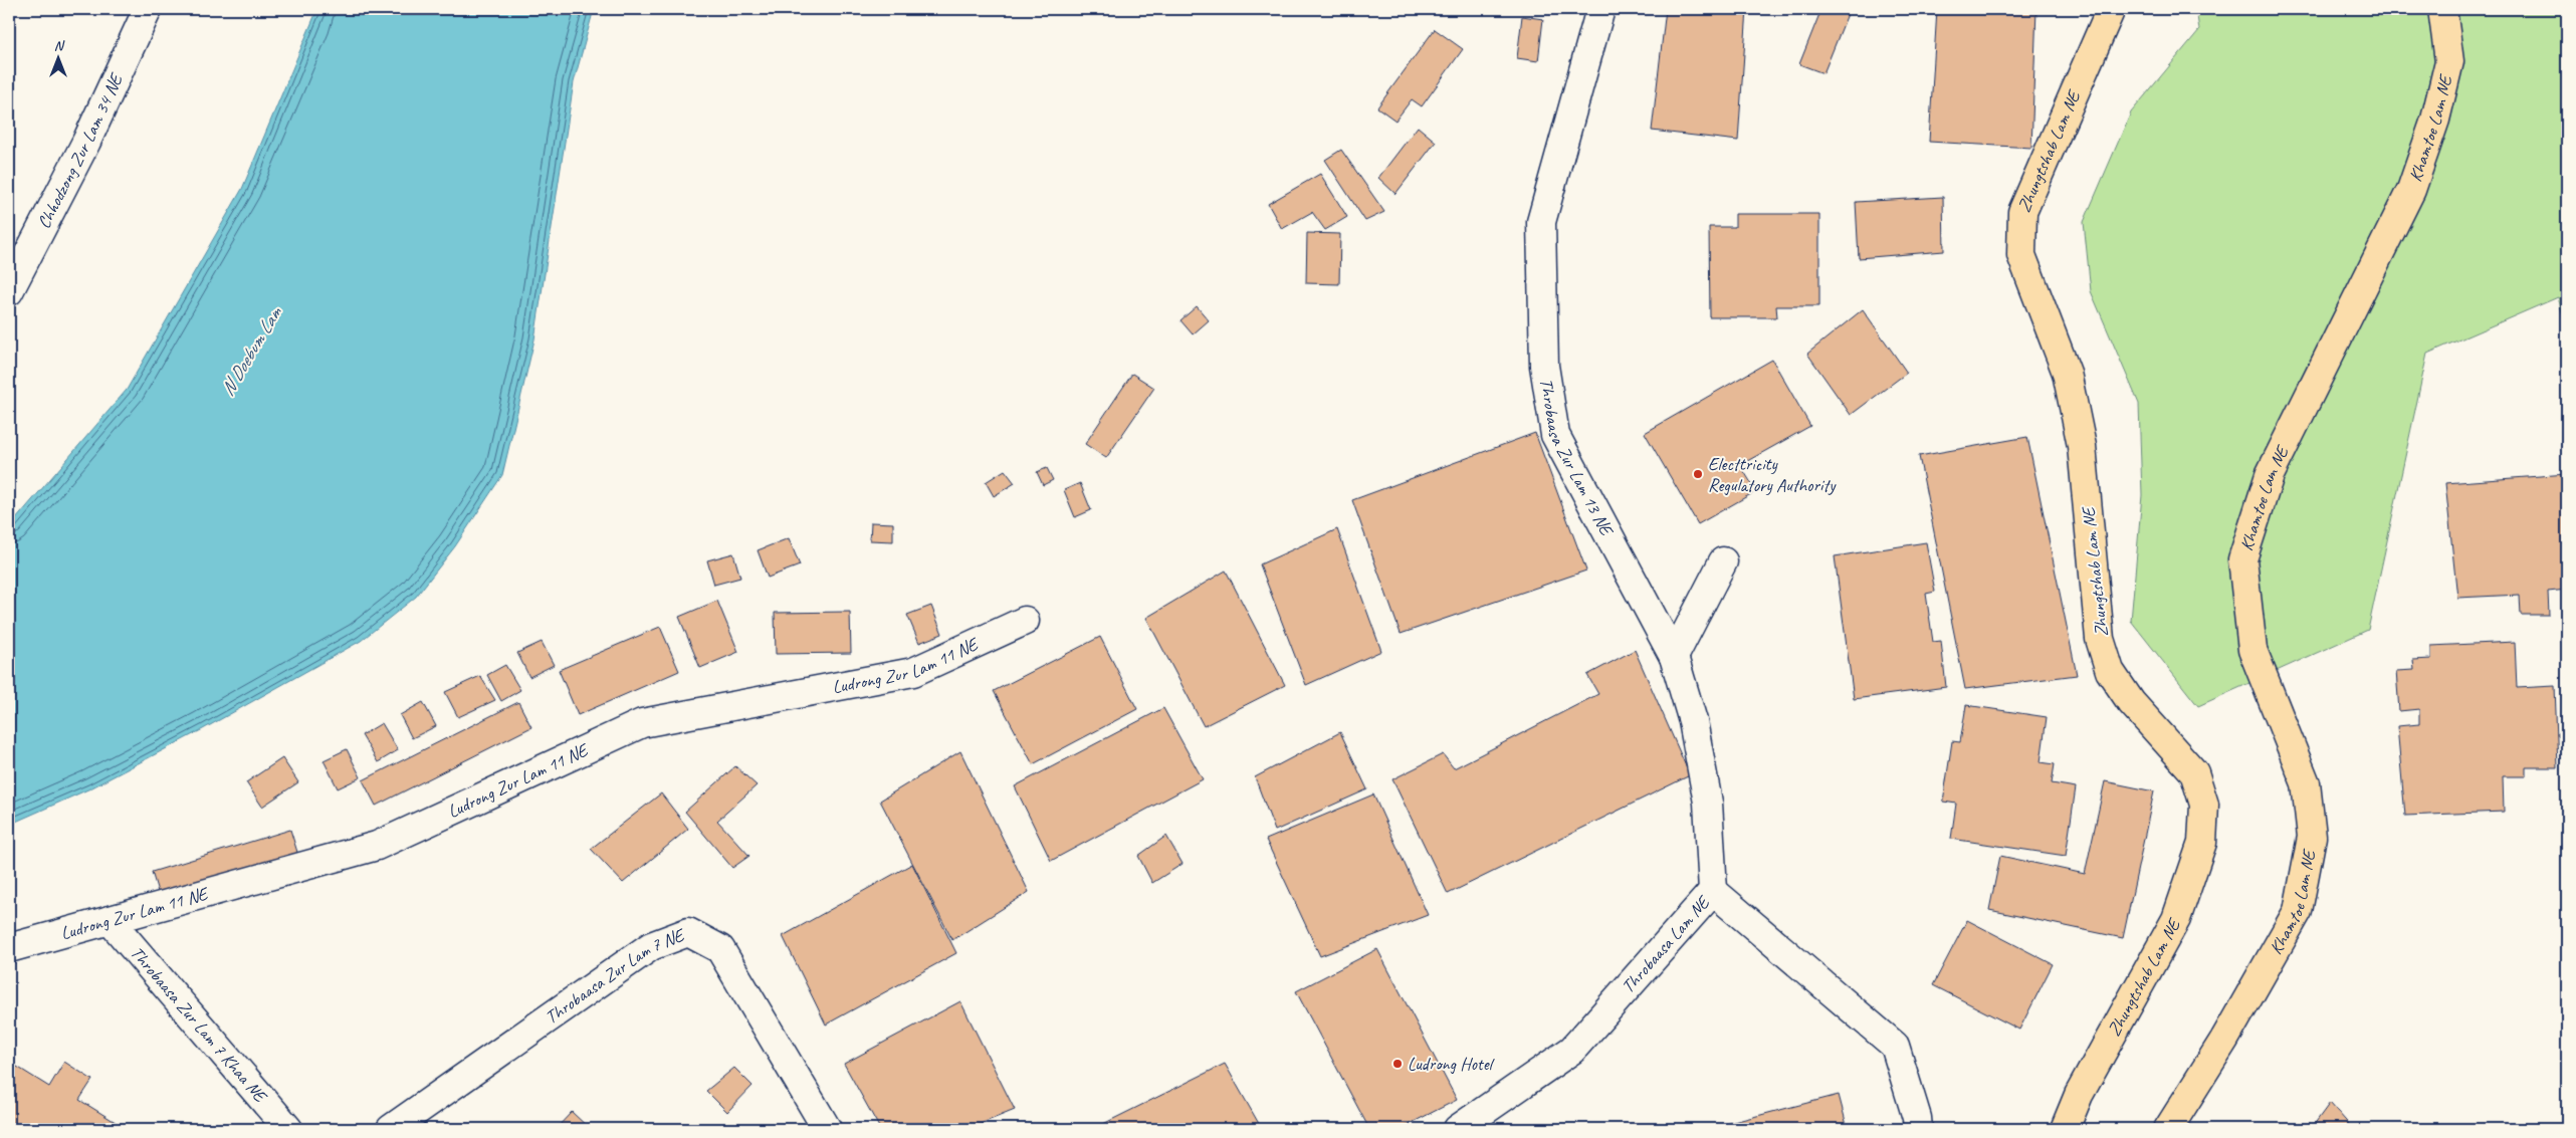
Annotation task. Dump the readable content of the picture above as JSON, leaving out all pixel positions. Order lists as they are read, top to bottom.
{
  "streets": {
    "main road": ["Khamtoe Lam NE", "Zhungtshab Lam NE"],
    "street": [
      "Chhodzong Zur Lam 34 NE",
      "Throbaasa Zur Lam 13 NE",
      "Ludrong Zur Lam 11 NE",
      "Throbaasa Lam NE",
      "Throbaasa Zur Lam 7 NE",
      "Throbaasa Zur Lam 7 Khaa NE"
    ]
  },
  "crossings": [
    ["Throbaasa Zur Lam 13 NE", "Throbaasa Lam NE"],
    ["Ludrong Zur Lam 11 NE", "Throbaasa Zur Lam 7 Khaa NE"]
  ],
  "water": ["N Doebum Lam"],
  "places": ["Electtricity Regulatory Authority", "Ludrong Hotel"],
  "north": "top"
}
